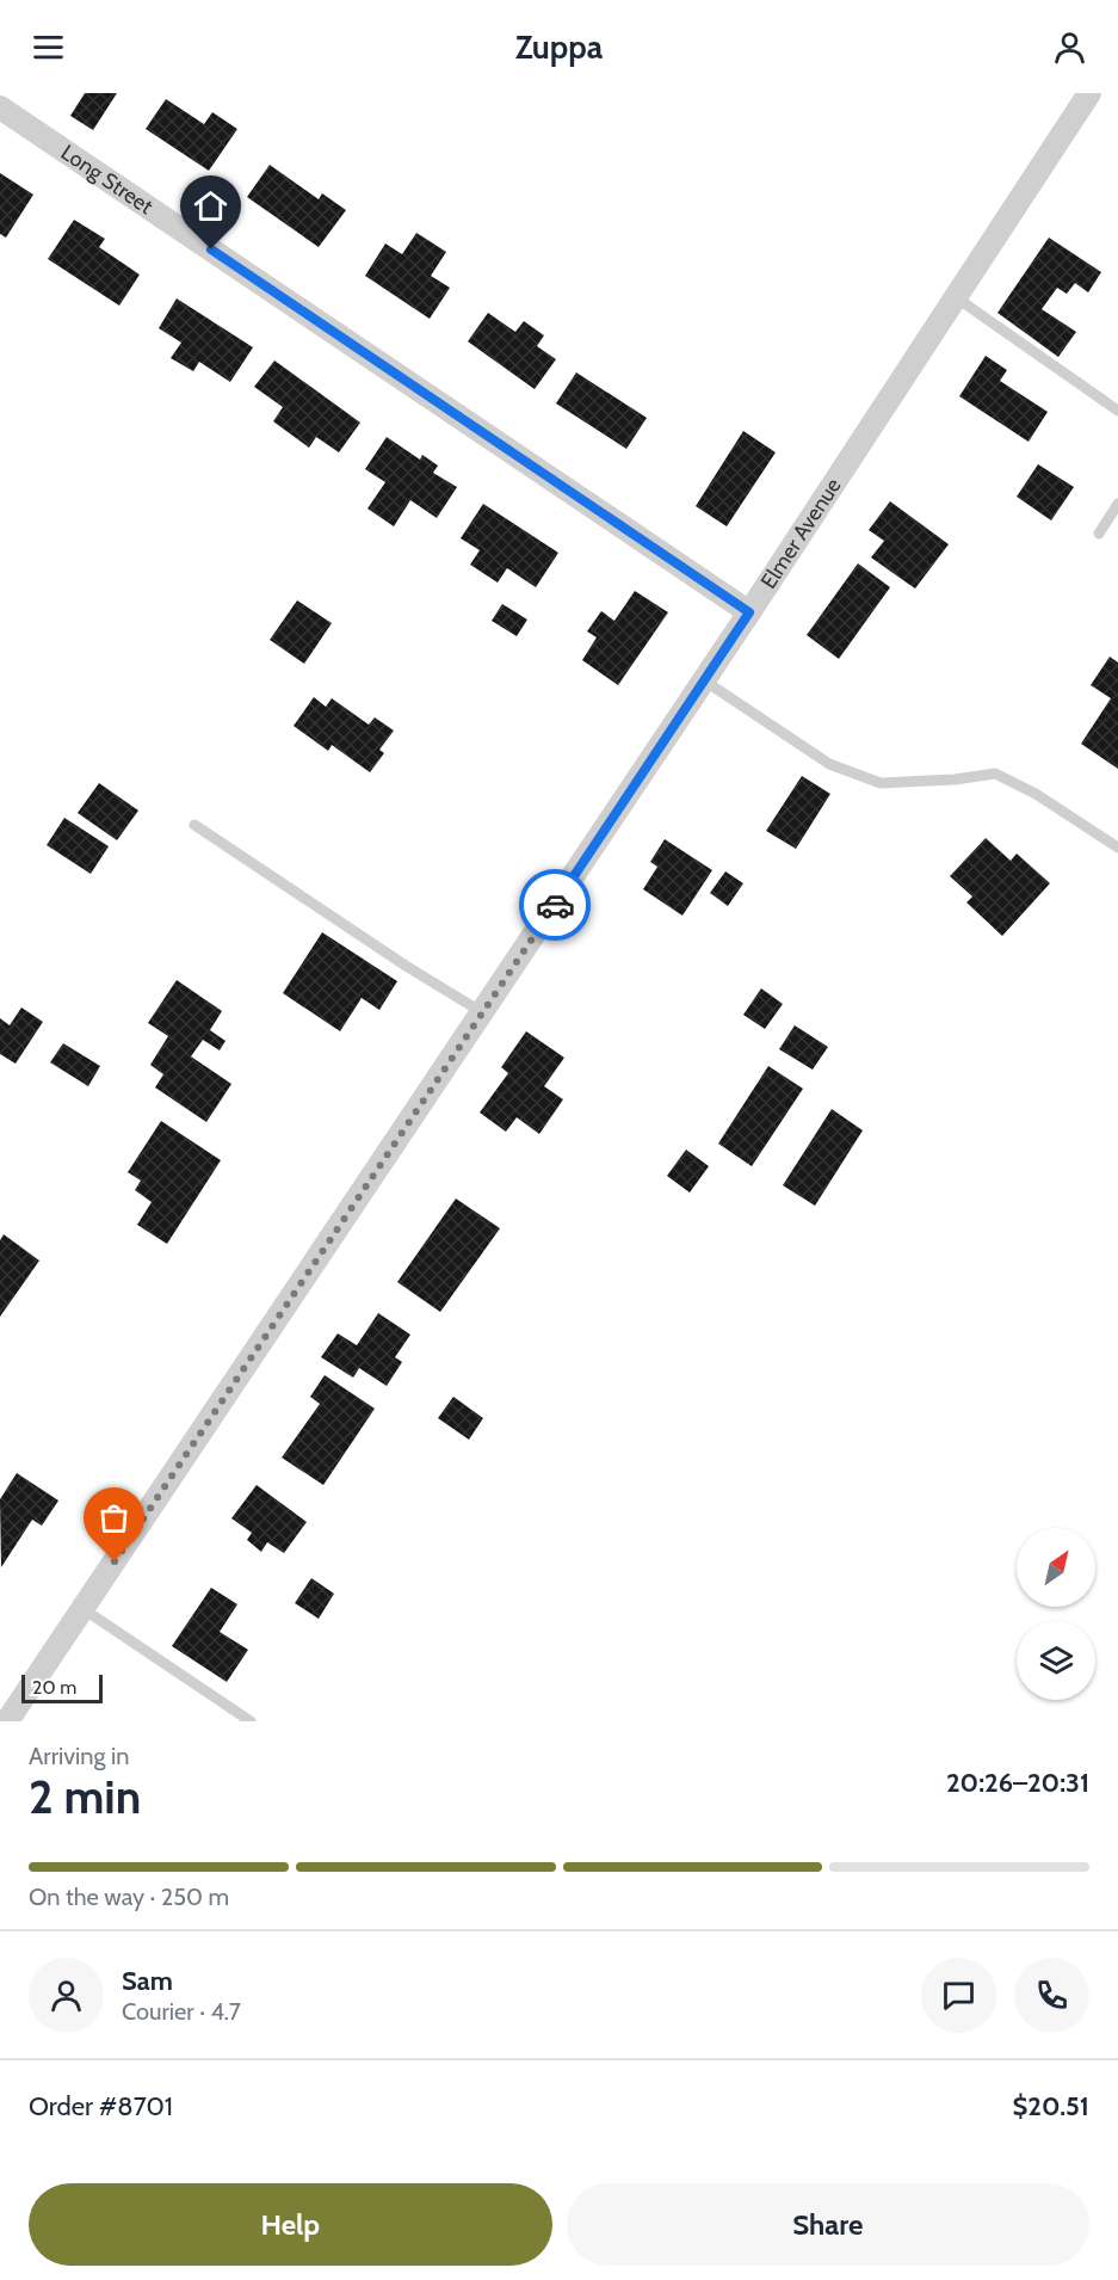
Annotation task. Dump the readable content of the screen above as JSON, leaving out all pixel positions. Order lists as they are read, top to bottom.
{
  "streets": {
    "street": ["Long Street", "Elmer Avenue"]
  },
  "crossings": [
    ["Long Street", "Elmer Avenue"]
  ],
  "scale_bar": "20 m",
  "north": "top right",
  "page": {
    "header": "Zuppa",
    "scale": "20 m",
    "heading": ["2 min", "Arriving in", "20:26–20:31"],
    "panel": [
      "Sam",
      "Courier · 4.7",
      "Order #8701",
      "$20.51"
    ],
    "bar": "On the way · 250 m",
    "buttons": ["Help", "Share"]
  }
}
